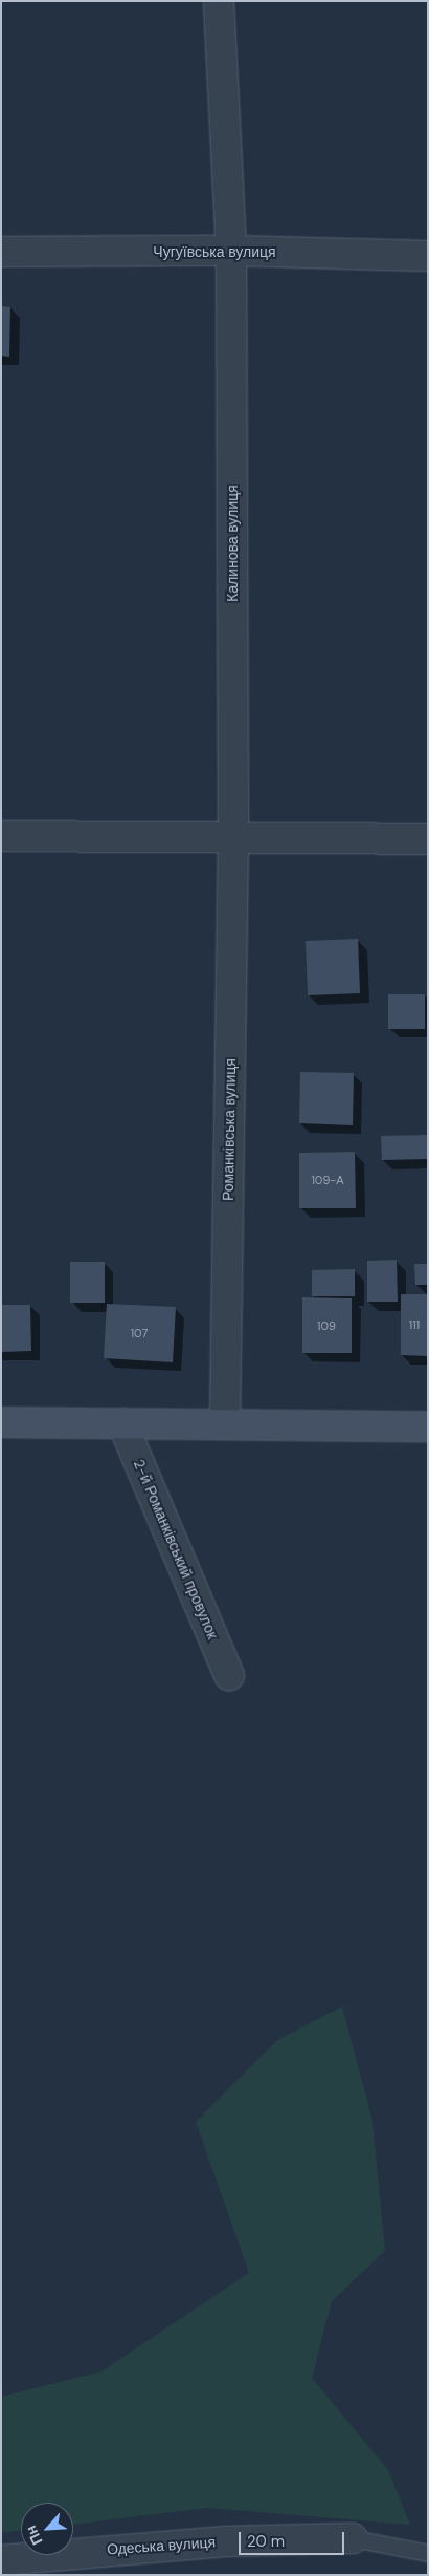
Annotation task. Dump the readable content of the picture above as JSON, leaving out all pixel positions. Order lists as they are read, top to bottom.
{
  "streets": {
    "street": [
      "Чугуївська вулиця",
      "Калинова вулиця",
      "Романківська вулиця",
      "2-й Романківський провулок",
      "Одеська вулиця"
    ]
  },
  "crossings": [
    ["Чугуївська вулиця", "Калинова вулиця"],
    ["Калинова вулиця", "Романківська вулиця"]
  ],
  "house_numbers": [
    "109-А",
    "111",
    "109",
    "107"
  ],
  "scale_bar": "20 m",
  "north": "bottom left"
}
